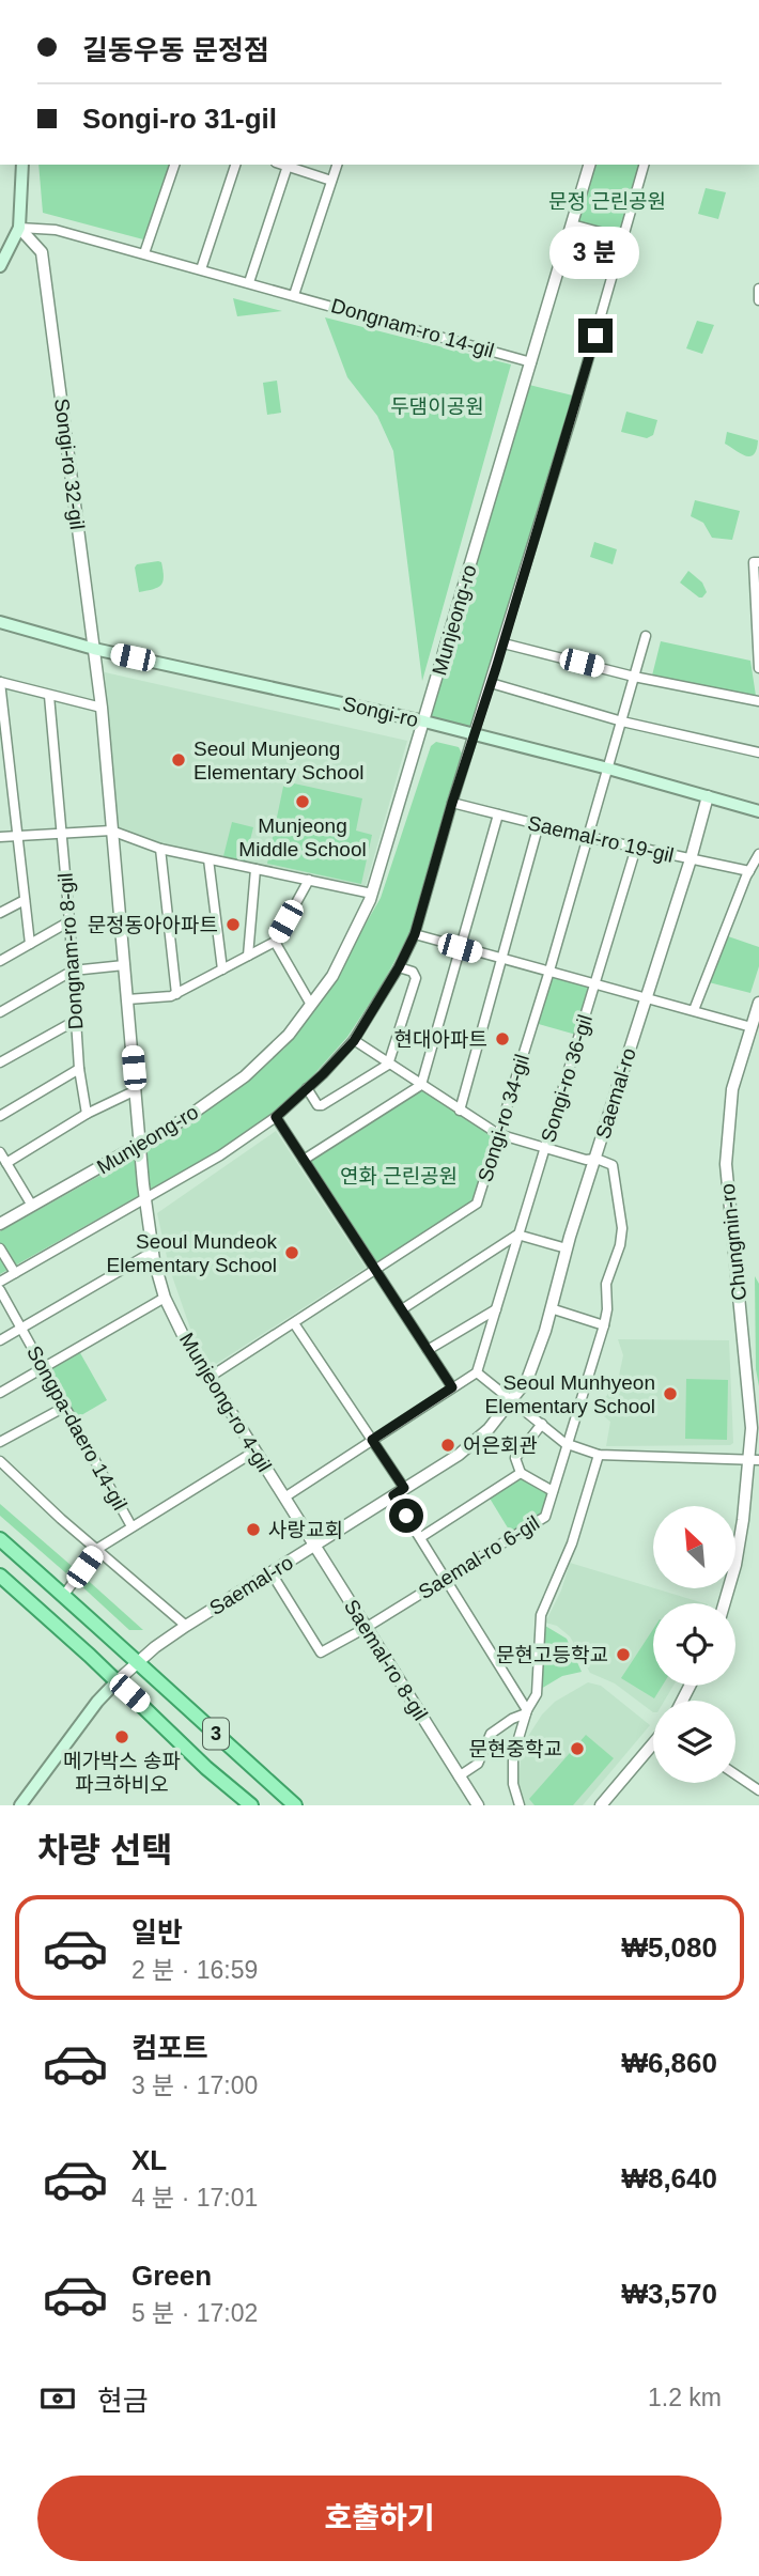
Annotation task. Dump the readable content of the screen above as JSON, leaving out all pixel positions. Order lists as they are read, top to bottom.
{
  "streets": {
    "main road": ["Songi-ro", "Saemal-ro", "3"],
    "street": [
      "Dongnam-ro 14-gil",
      "Songi-ro 32-gil",
      "Munjeong-ro",
      "Saemal-ro 19-gil",
      "Dongnam-ro 8-gil",
      "Songi-ro 36-gil",
      "Songi-ro 34-gil",
      "Chungmin-ro",
      "Munjeong-ro 4-gil",
      "Songpa-daero 14-gil",
      "Saemal-ro 6-gil",
      "Saemal-ro 8-gil"
    ]
  },
  "crossings": [
    ["Dongnam-ro 14-gil", "Songi-ro 32-gil"],
    ["Dongnam-ro 14-gil", "Munjeong-ro"],
    ["Songi-ro 32-gil", "Munjeong-ro"],
    ["Songi-ro 32-gil", "Songi-ro"],
    ["Songi-ro 32-gil", "Munjeong-ro 4-gil"],
    ["Munjeong-ro", "Songi-ro"],
    ["Munjeong-ro", "Munjeong-ro 4-gil"],
    ["Songi-ro", "Saemal-ro"],
    ["Songi-ro", "Songi-ro 34-gil"],
    ["Saemal-ro 19-gil", "Songi-ro 36-gil"],
    ["Saemal-ro 19-gil", "Saemal-ro"],
    ["Saemal-ro 19-gil", "Songi-ro 34-gil"],
    ["Saemal-ro", "Munjeong-ro 4-gil"],
    ["Saemal-ro", "Saemal-ro 6-gil"],
    ["Saemal-ro", "Saemal-ro 8-gil"],
    ["Saemal-ro", "3"],
    ["Songi-ro 34-gil", "Munjeong-ro 4-gil"],
    ["Munjeong-ro 4-gil", "Songpa-daero 14-gil"],
    ["Munjeong-ro 4-gil", "Saemal-ro 8-gil"],
    ["Songpa-daero 14-gil", "3"],
    ["Saemal-ro 6-gil", "Saemal-ro 8-gil"]
  ],
  "parks": ["문정 근린공원", "두댐이공원", "연화 근린공원"],
  "places": [
    "Seoul Munjeong Elementary School",
    "Munjeong Middle School",
    "문정동아아파트",
    "현대아파트",
    "Seoul Mundeok Elementary School",
    "Seoul Munhyeon Elementary School",
    "어은회관",
    "사랑교회",
    "문현고등학교",
    "메가박스 송파 파크하비오",
    "문현중학교"
  ],
  "north": "top left",
  "page": {
    "banner": ["길동우동 문정점", "Songi-ro 31-gil"],
    "bubble": "3 분",
    "heading": "차량 선택",
    "list": [
      {
        "name": "일반",
        "note": "2 분 · 16:59",
        "value": "₩5,080"
      },
      {
        "name": "컴포트",
        "note": "3 분 · 17:00",
        "value": "₩6,860"
      },
      {
        "name": "XL",
        "note": "4 분 · 17:01",
        "value": "₩8,640"
      },
      {
        "name": "Green",
        "note": "5 분 · 17:02",
        "value": "₩3,570"
      }
    ],
    "pay": ["현금", "1.2 km"],
    "buttons": "호출하기"
  }
}
